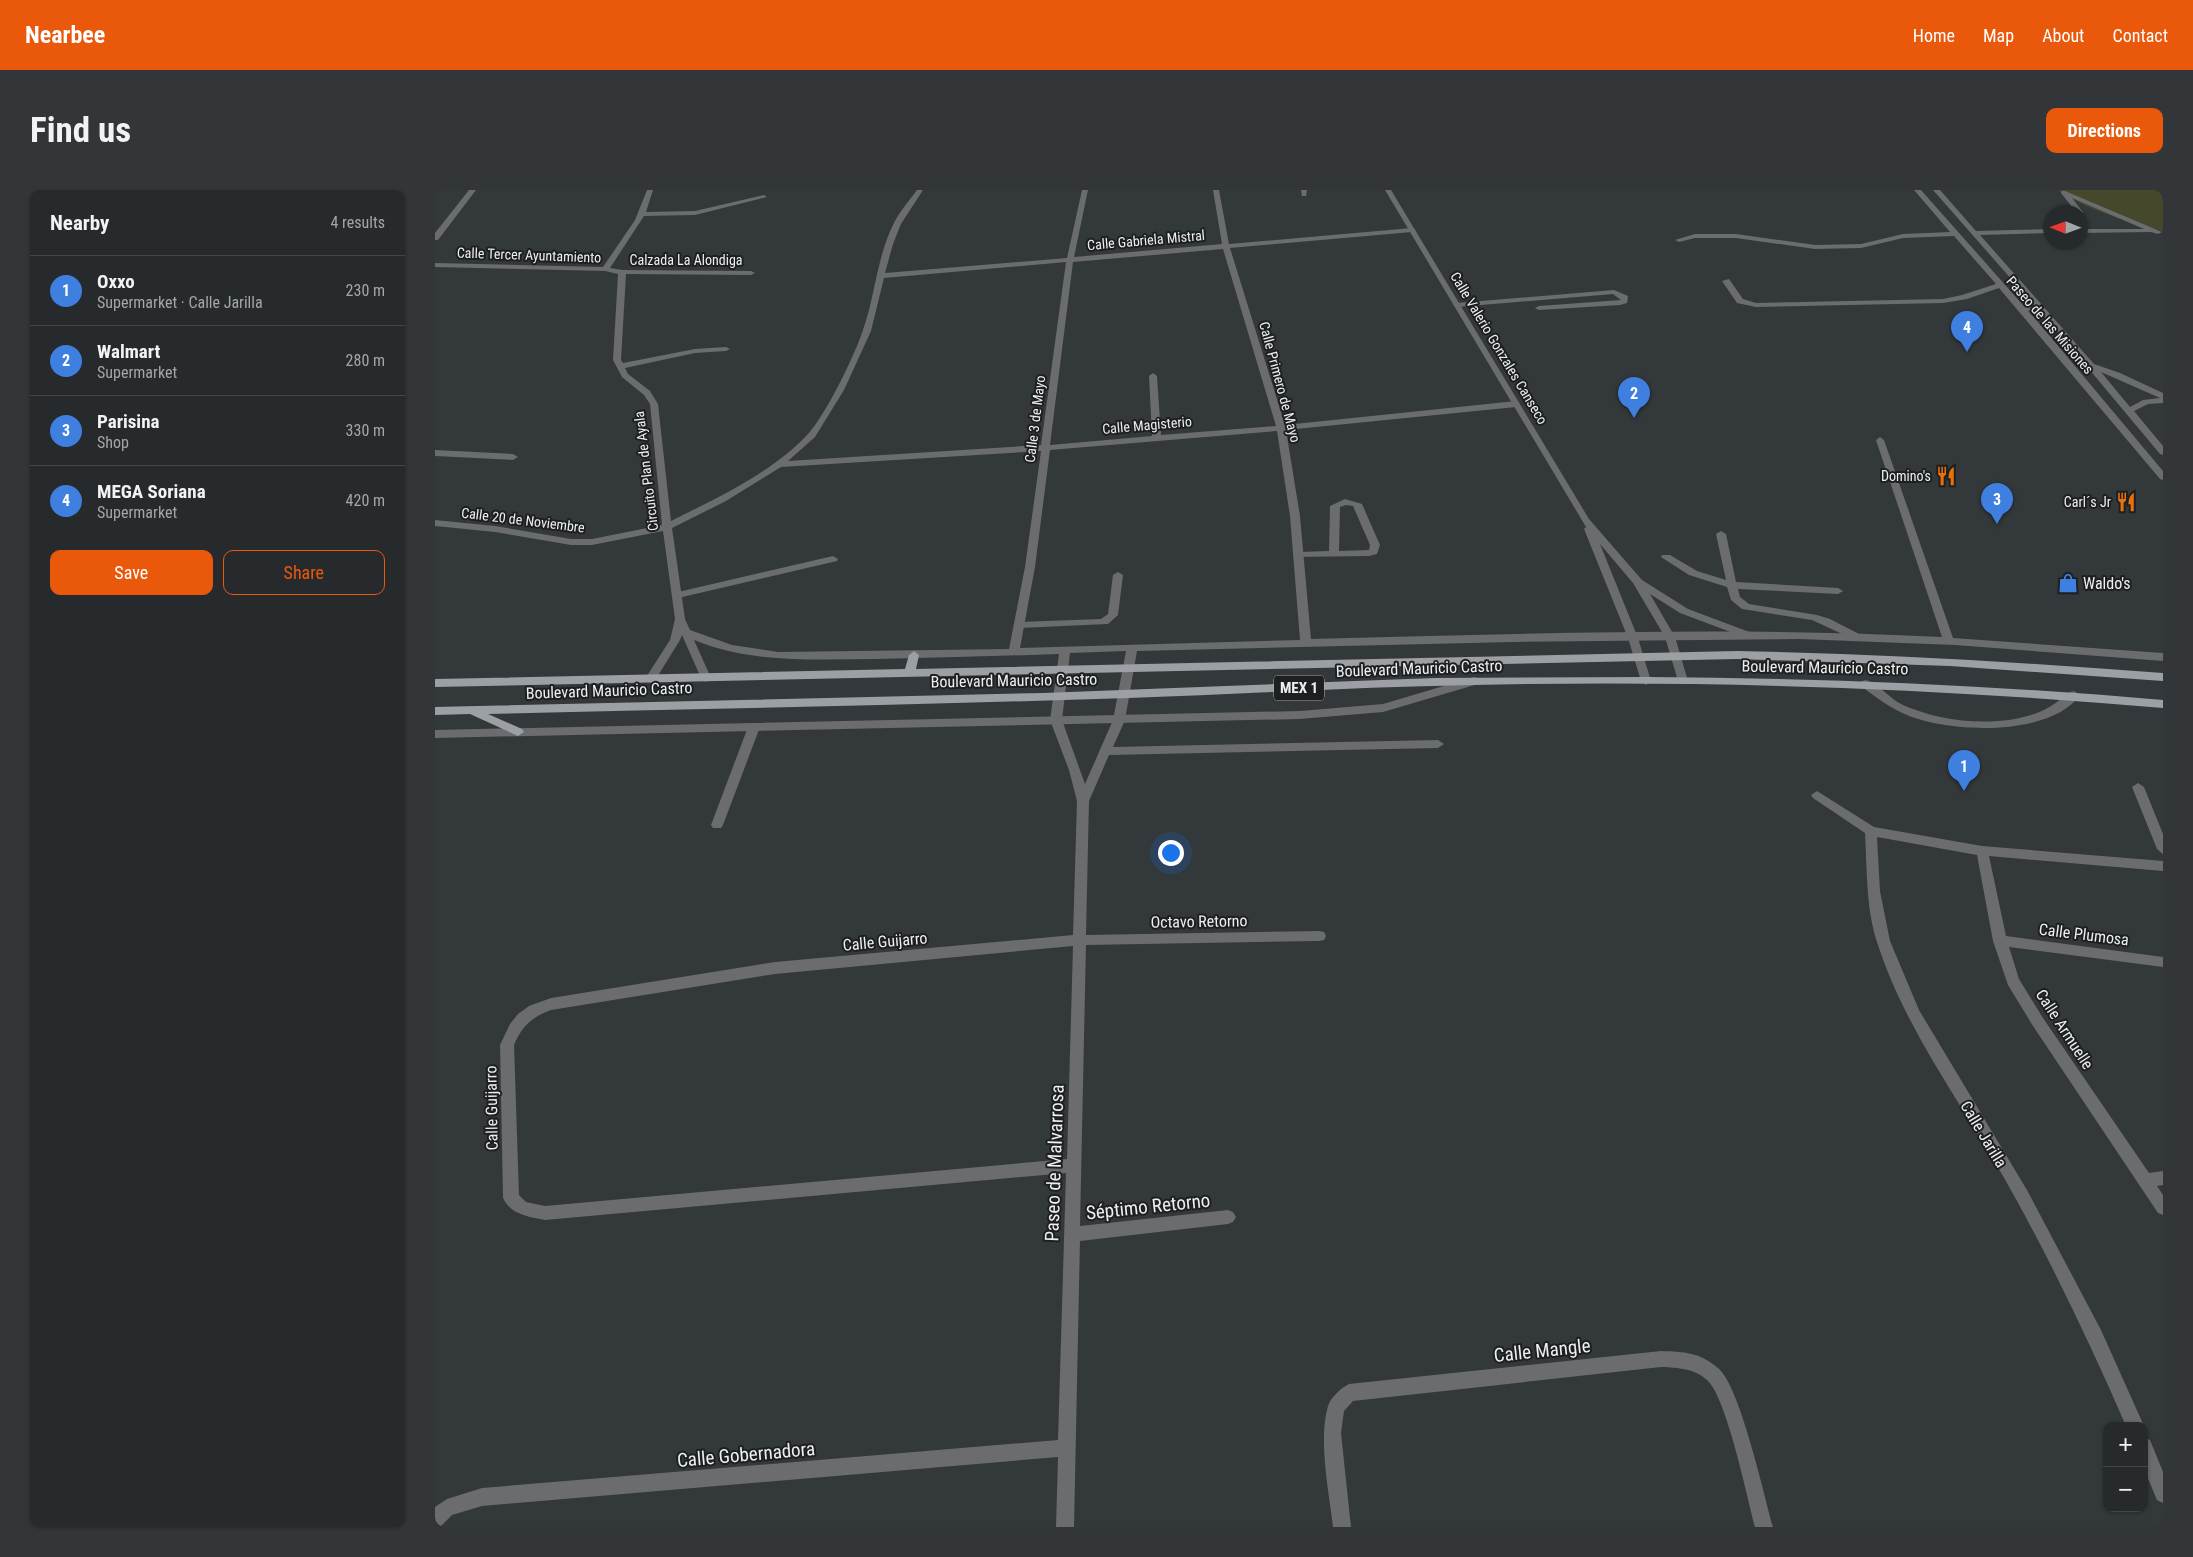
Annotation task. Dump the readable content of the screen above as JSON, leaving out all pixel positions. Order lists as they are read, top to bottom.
{
  "streets": {
    "main road": ["Boulevard Mauricio Castro", "MEX 1"],
    "street": [
      "Calle Gabriela Mistral",
      "Calle Tercer Ayuntamiento",
      "Calzada La Alondiga",
      "Paseo de las Misiones",
      "Calle Valerio Gonzales Canseco",
      "Calle Primero de Mayo",
      "Calle 3 de Mayo",
      "Calle Magisterio",
      "Circuito Plan de Ayala",
      "Calle 20 de Noviembre",
      "Octavo Retorno",
      "Calle Plumosa",
      "Calle Guijarro",
      "Calle Armuelle",
      "Calle Jarilla",
      "Paseo de Malvarrosa",
      "Séptimo Retorno",
      "Calle Mangle",
      "Calle Gobernadora"
    ]
  },
  "crossings": [
    ["Calle Gabriela Mistral", "Calle Valerio Gonzales Canseco"],
    ["Calle Gabriela Mistral", "Calle Primero de Mayo"],
    ["Calle Gabriela Mistral", "Calle 3 de Mayo"],
    ["Calle Gabriela Mistral", "Calle 20 de Noviembre"],
    ["Calle Tercer Ayuntamiento", "Calzada La Alondiga"],
    ["Calle Valerio Gonzales Canseco", "Calle Magisterio"],
    ["Calle Primero de Mayo", "Calle Magisterio"],
    ["Calle 3 de Mayo", "Calle Magisterio"],
    ["Calle Magisterio", "Calle 20 de Noviembre"],
    ["Circuito Plan de Ayala", "Calle 20 de Noviembre"],
    ["Circuito Plan de Ayala", "Boulevard Mauricio Castro"],
    ["Boulevard Mauricio Castro", "Paseo de Malvarrosa"],
    ["Octavo Retorno", "Calle Guijarro"],
    ["Octavo Retorno", "Paseo de Malvarrosa"],
    ["Calle Plumosa", "Calle Armuelle"],
    ["Calle Guijarro", "Paseo de Malvarrosa"],
    ["Paseo de Malvarrosa", "Séptimo Retorno"],
    ["Paseo de Malvarrosa", "Calle Gobernadora"]
  ],
  "places": {
    "restaurant": ["Domino's", "Carl´s Jr"],
    "shop": ["Waldo's"]
  },
  "north": "left",
  "page": {
    "header": "Nearbee",
    "nav": [
      "Home",
      "Map",
      "About",
      "Contact"
    ],
    "buttons": [
      "Directions",
      ["Save", "Share"]
    ],
    "title": "Find us",
    "heading": ["Nearby", "4 results"],
    "list": [
      {
        "mark": "1",
        "name": "Oxxo",
        "note": "Supermarket · Calle Jarilla",
        "value": "230 m"
      },
      {
        "mark": "2",
        "name": "Walmart",
        "note": "Supermarket",
        "value": "280 m"
      },
      {
        "mark": "3",
        "name": "Parisina",
        "note": "Shop",
        "value": "330 m"
      },
      {
        "mark": "4",
        "name": "MEGA Soriana",
        "note": "Supermarket",
        "value": "420 m"
      }
    ],
    "pins": [
      "4",
      "2",
      "3",
      "1"
    ],
    "map_buttons": ["+", "−"]
  }
}
